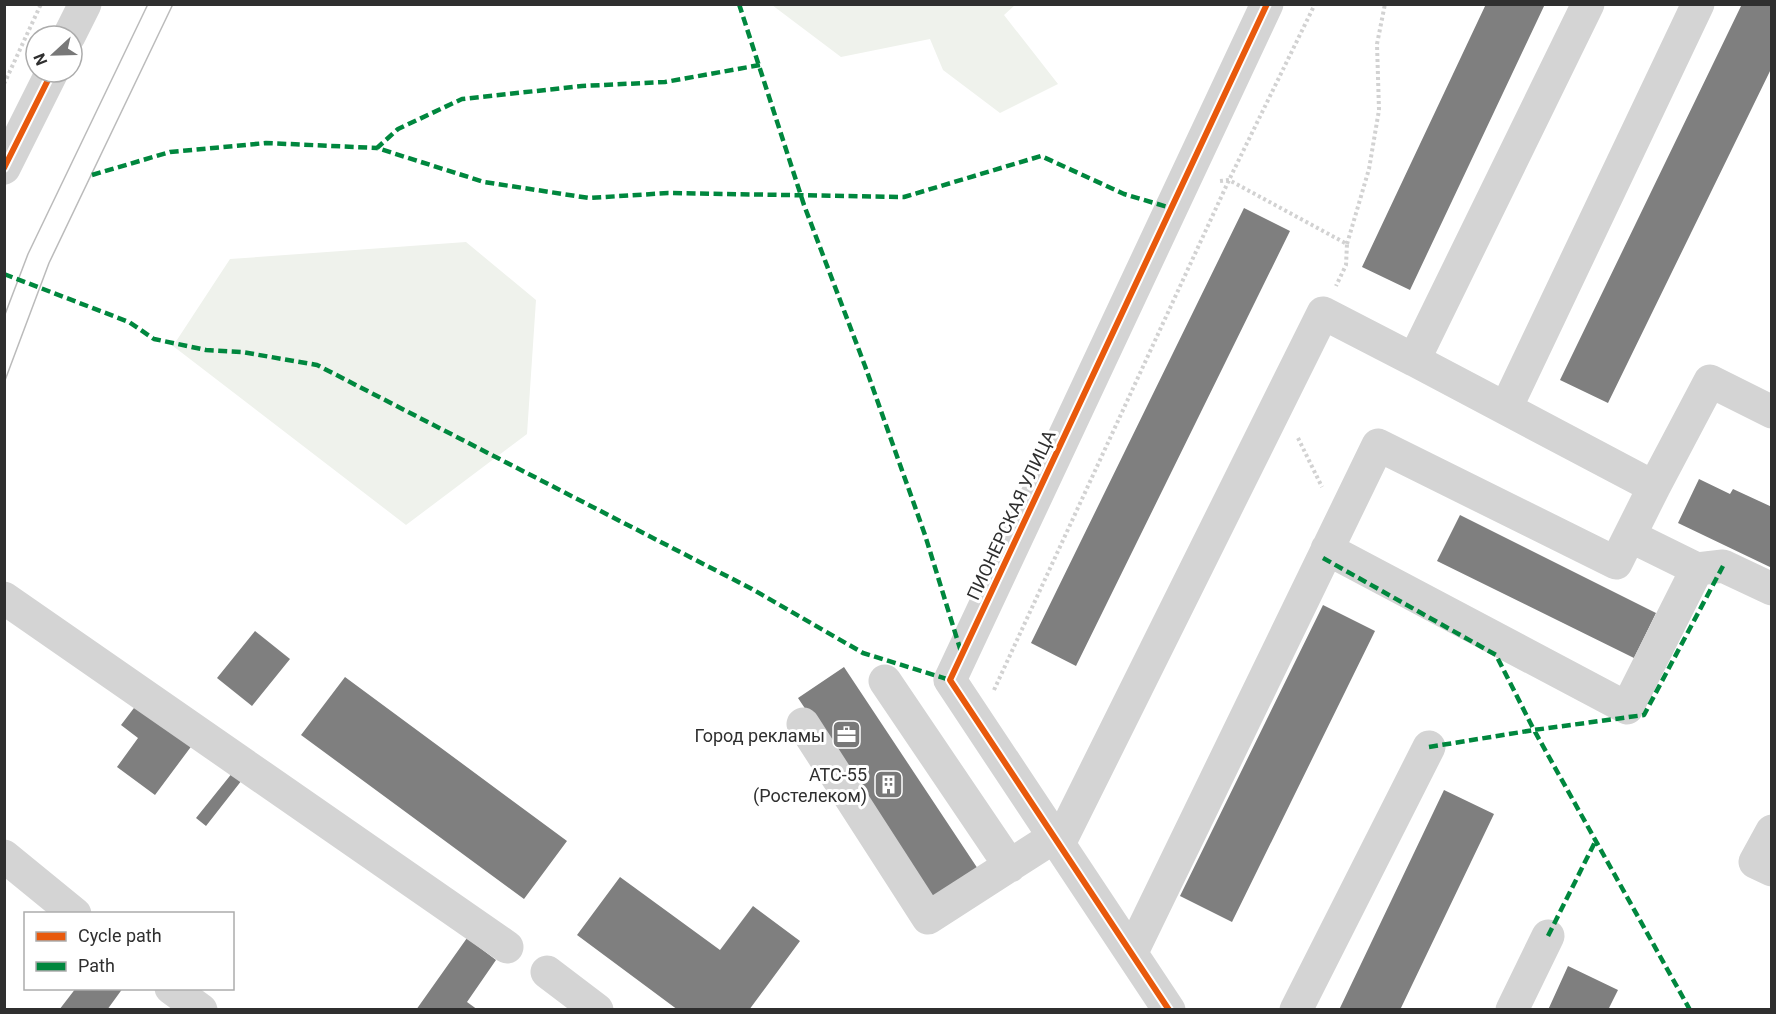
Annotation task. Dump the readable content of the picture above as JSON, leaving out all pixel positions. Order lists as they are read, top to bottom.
{
  "streets": {
    "street": ["ПИОНЕРСКАЯ УЛИЦА"]
  },
  "places": {
    "office": ["Город рекламы"],
    "building": ["АТС-55 (Ростелеком)"]
  },
  "legend": ["Cycle path", "Path"],
  "north": "left"
}
